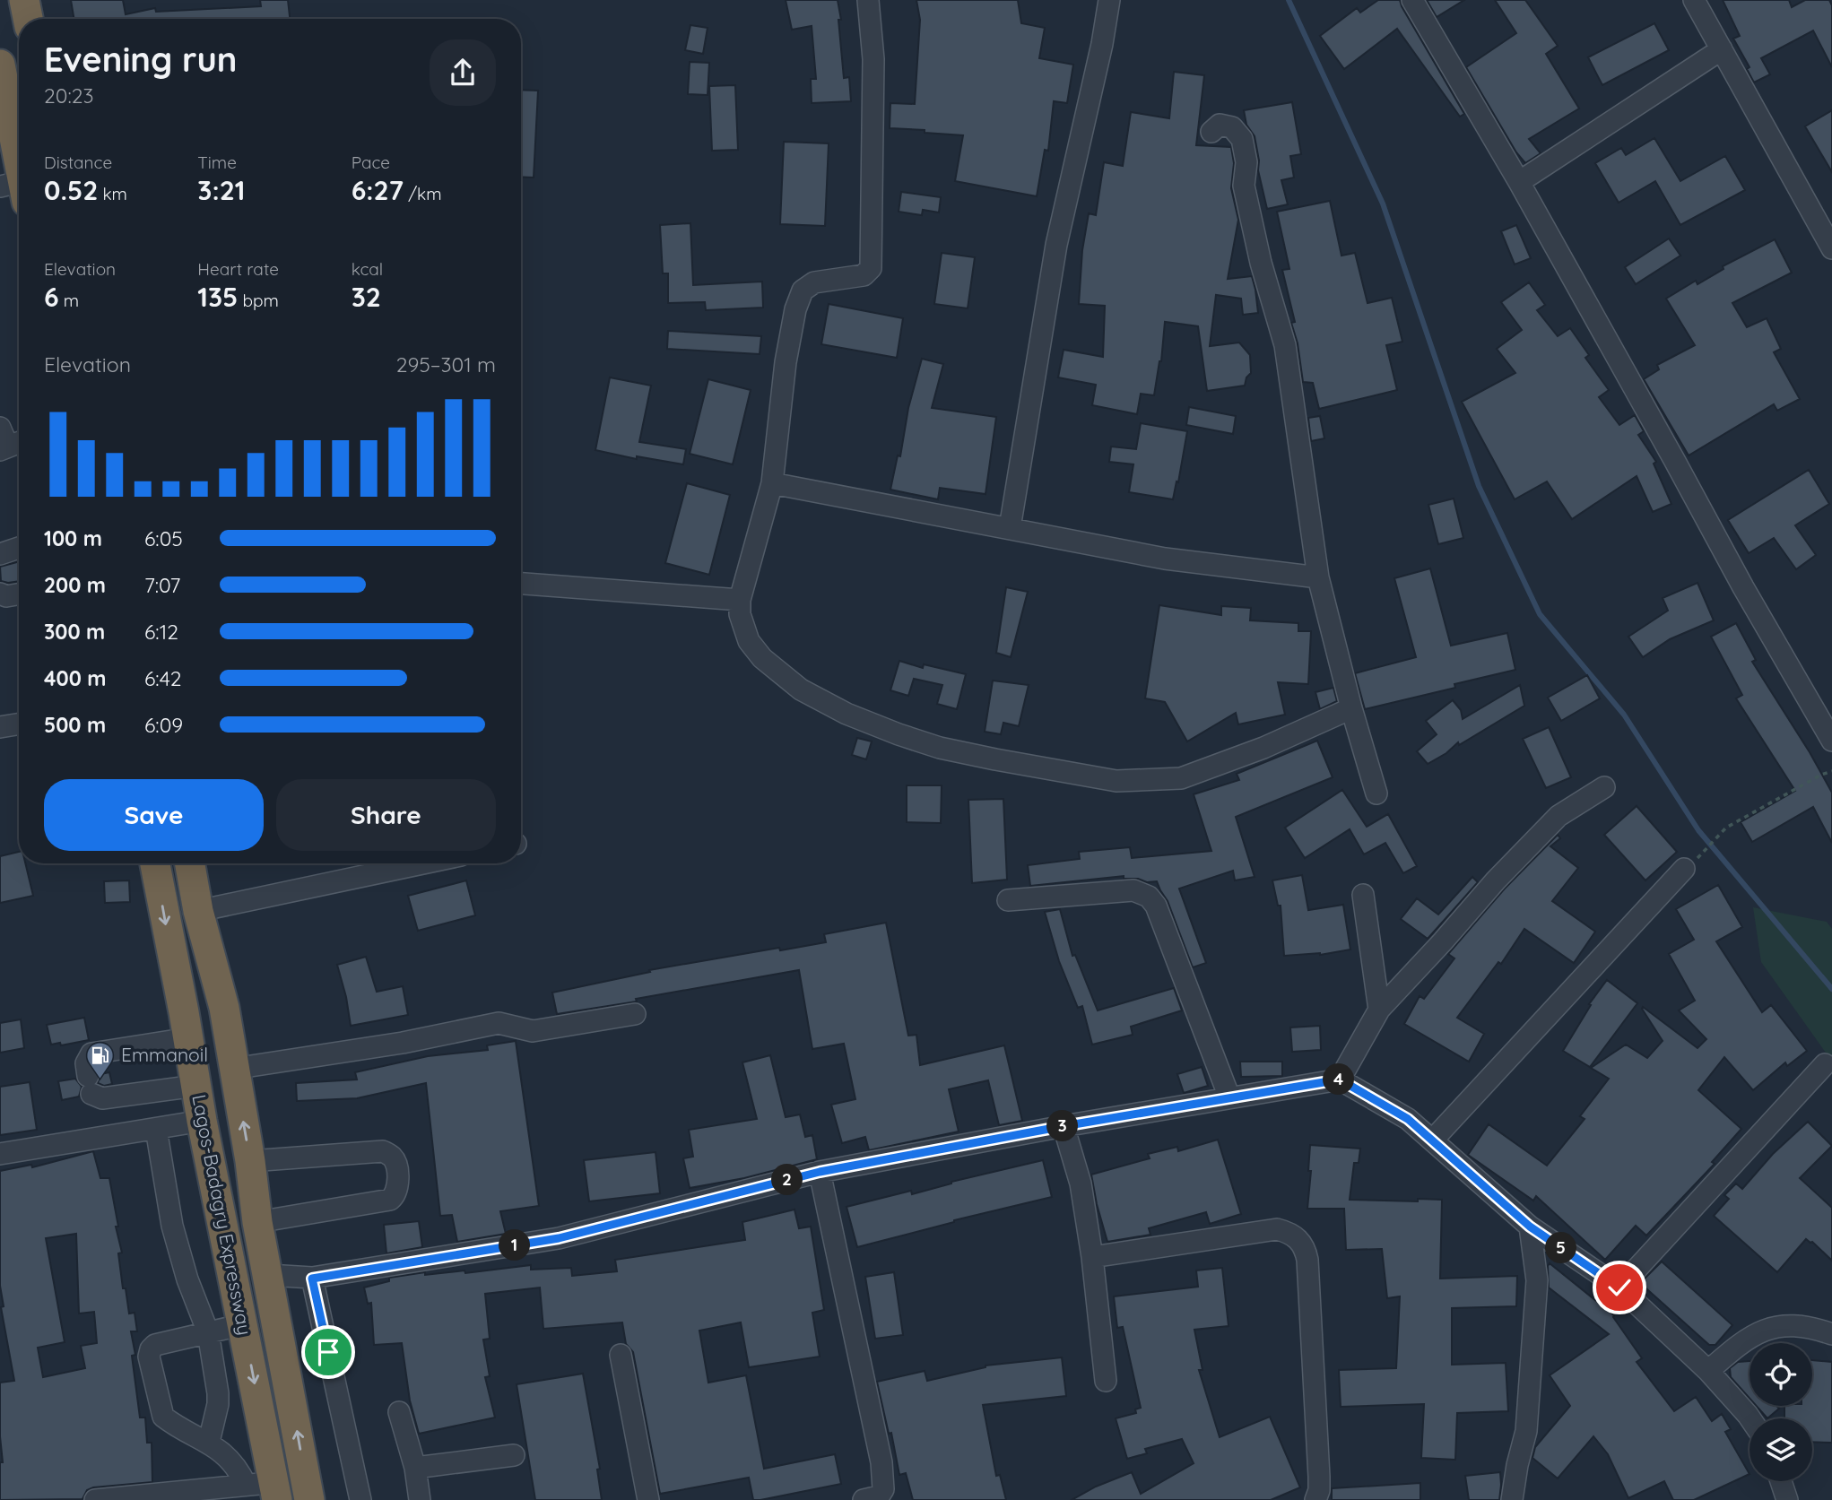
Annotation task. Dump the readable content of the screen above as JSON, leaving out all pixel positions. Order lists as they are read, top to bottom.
{
  "streets": {
    "highway": ["Lagos-Badagry Expressway"]
  },
  "places": {
    "fuel station": ["Emmanoil"]
  },
  "page": {
    "heading": ["Evening run", "20:23"],
    "stats": [
      ["Distance", "0.52 km"],
      ["Time", "3:21"],
      ["Pace", "6:27 /km"],
      ["Elevation", "6 m"],
      ["Heart rate", "135 bpm"],
      ["kcal", "32"]
    ],
    "chart": ["Elevation", "295–301 m"],
    "list": [
      {
        "name": "100 m",
        "note": "6:05"
      },
      {
        "name": "200 m",
        "note": "7:07"
      },
      {
        "name": "300 m",
        "note": "6:12"
      },
      {
        "name": "400 m",
        "note": "6:42"
      },
      {
        "name": "500 m",
        "note": "6:09"
      }
    ],
    "buttons": ["Save", "Share"],
    "pins": [
      "4",
      "3",
      "2",
      "1",
      "5"
    ]
  }
}
